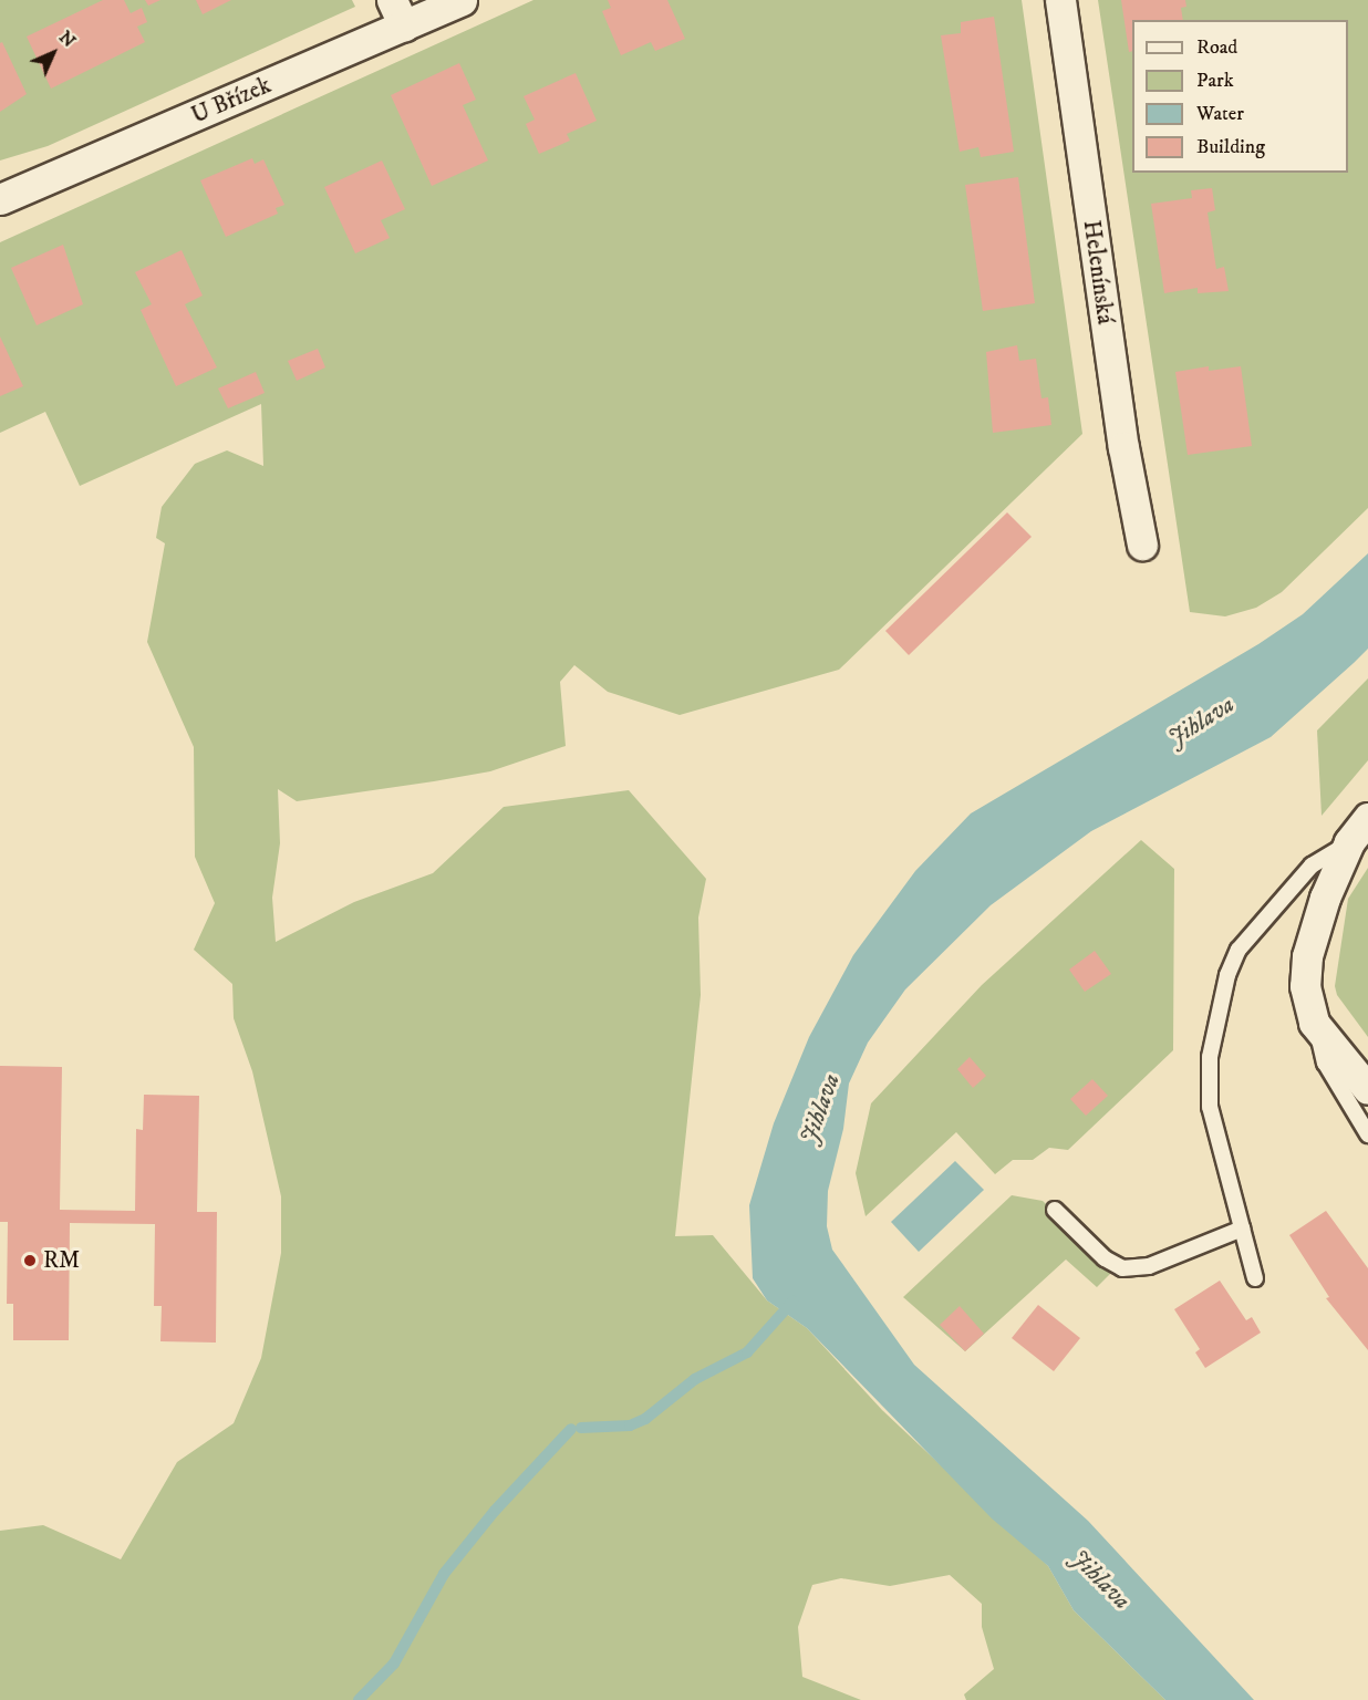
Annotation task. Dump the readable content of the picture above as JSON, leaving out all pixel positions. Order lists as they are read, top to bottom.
{
  "streets": {
    "street": ["U Břízek", "Helenínská"]
  },
  "water": ["Jihlava"],
  "places": ["RM"],
  "legend": [
    "Road",
    "Park",
    "Water",
    "Building"
  ],
  "north": "top right"
}
